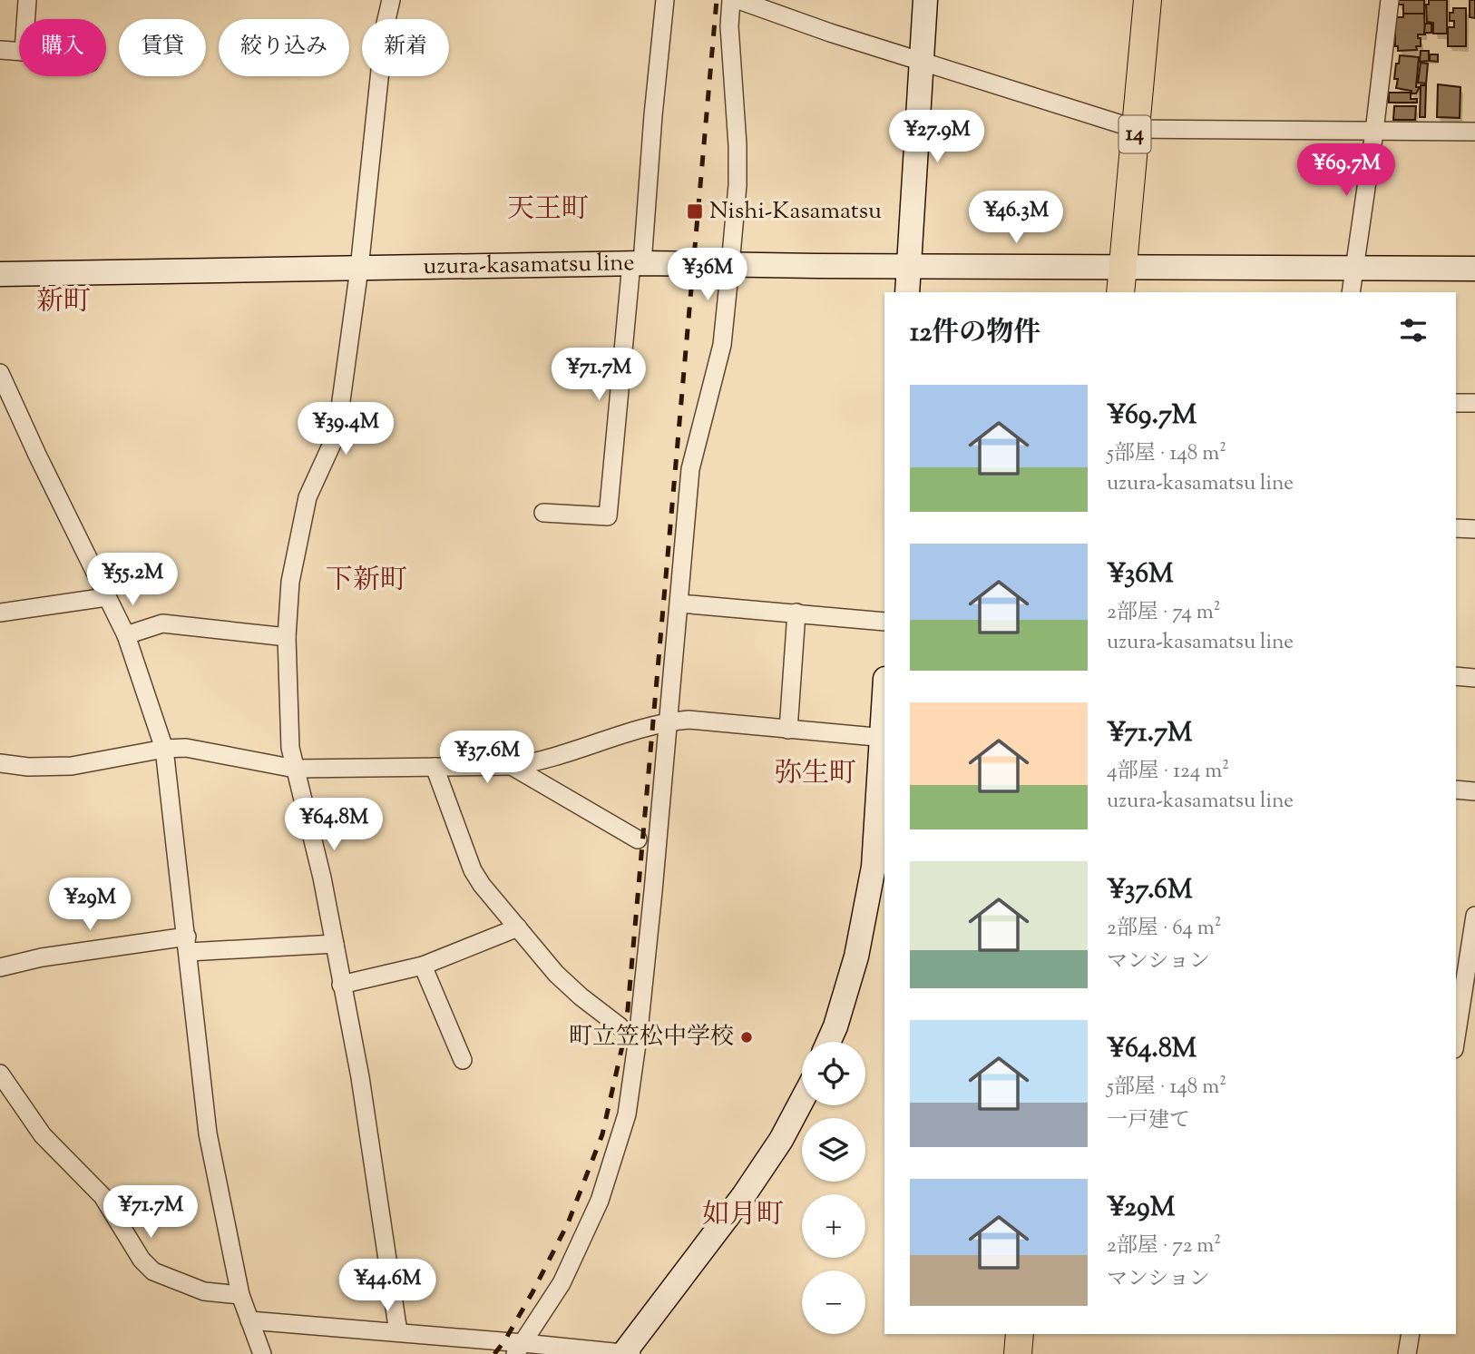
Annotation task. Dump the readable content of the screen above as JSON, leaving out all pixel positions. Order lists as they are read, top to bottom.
{
  "streets": {
    "main road": ["14", "uzura-kasamatsu line"]
  },
  "crossings": [
    ["14", "uzura-kasamatsu line"]
  ],
  "districts": [
    "天王町",
    "新町",
    "下新町",
    "弥生町",
    "如月町"
  ],
  "places": {
    "transit": ["Nishi-Kasamatsu"],
    "other": ["町立笠松中学校"]
  },
  "page": {
    "chip": [
      "購入",
      "賃貸",
      "絞り込み",
      "新着"
    ],
    "price": [
      "¥27.9M",
      "¥69.7M",
      "¥46.3M",
      "¥36M",
      "¥71.7M",
      "¥39.4M",
      "¥55.2M",
      "¥37.6M",
      "¥64.8M",
      "¥29M",
      "¥71.7M",
      "¥44.6M"
    ],
    "heading": "12件の物件",
    "list": [
      {
        "name": "¥69.7M",
        "note": "5部屋 · 148 m² · uzura-kasamatsu line"
      },
      {
        "name": "¥36M",
        "note": "2部屋 · 74 m² · uzura-kasamatsu line"
      },
      {
        "name": "¥71.7M",
        "note": "4部屋 · 124 m² · uzura-kasamatsu line"
      },
      {
        "name": "¥37.6M",
        "note": "2部屋 · 64 m² · マンション"
      },
      {
        "name": "¥64.8M",
        "note": "5部屋 · 148 m² · 一戸建て"
      },
      {
        "name": "¥29M",
        "note": "2部屋 · 72 m² · マンション"
      }
    ],
    "map_buttons": ["+", "−"]
  }
}
